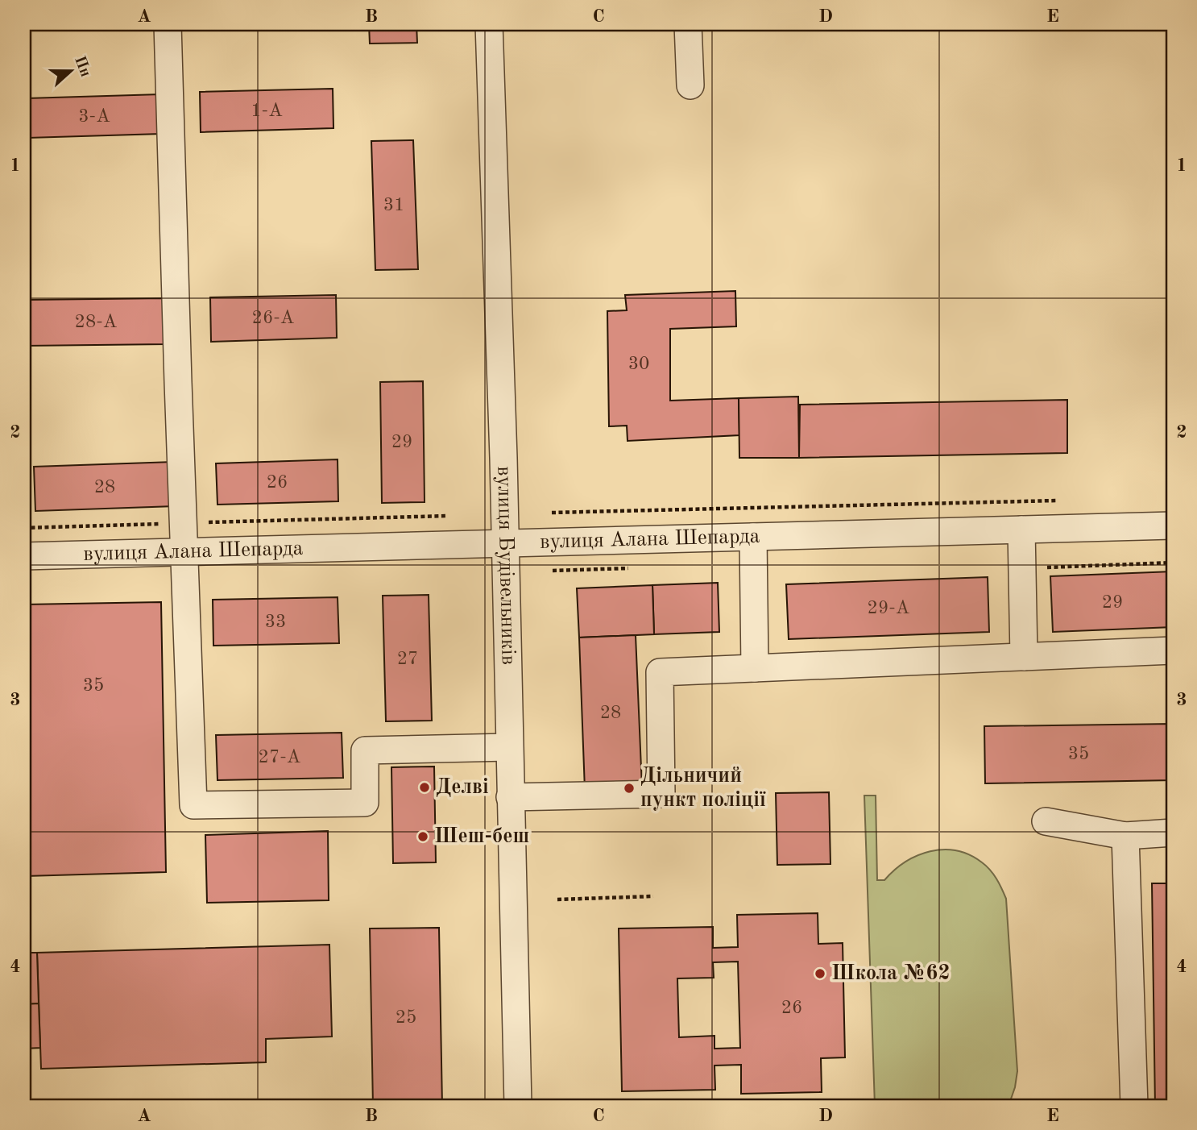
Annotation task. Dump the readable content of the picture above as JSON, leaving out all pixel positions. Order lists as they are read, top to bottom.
{
  "streets": {
    "street": ["вулиця Алана Шепарда", "вулиця Будівельників"]
  },
  "crossings": [
    ["вулиця Алана Шепарда", "вулиця Будівельників"]
  ],
  "places": [
    "Делві",
    "Дільничий пункт поліції",
    "Шеш-беш",
    "Школа №62"
  ],
  "house_numbers": [
    "1-А",
    "3-А",
    "31",
    "26-А",
    "28-А",
    "30",
    "29",
    "26",
    "28",
    "29",
    "29-А",
    "33",
    "27",
    "35",
    "28",
    "35",
    "27-А",
    "26",
    "25"
  ],
  "north": "right",
  "grid": {
    "columns": [
      "A",
      "B",
      "C",
      "D",
      "E"
    ],
    "rows": [
      "1",
      "2",
      "3",
      "4"
    ]
  }
}
